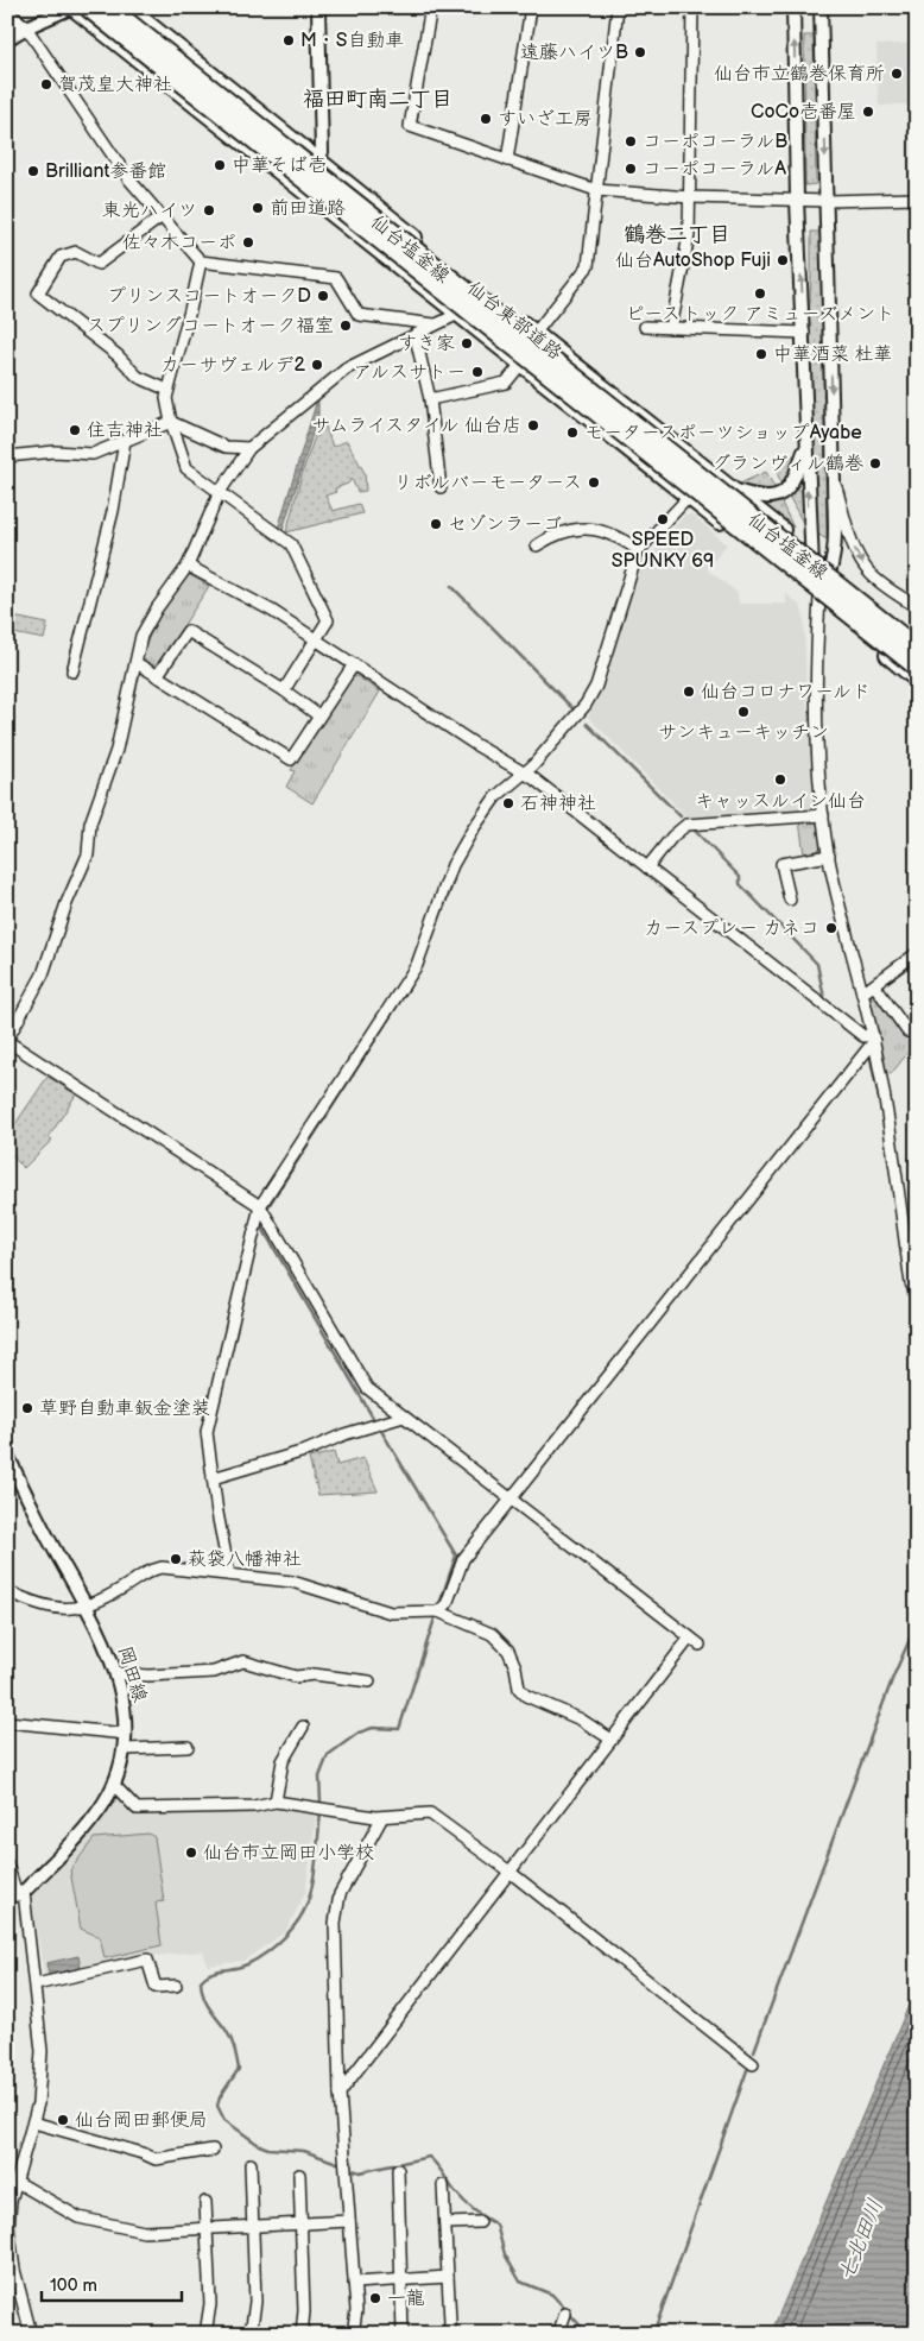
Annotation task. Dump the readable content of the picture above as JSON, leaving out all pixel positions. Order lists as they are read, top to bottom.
{
  "streets": {
    "highway": ["仙台東部道路"],
    "main road": ["仙台塩釜線"],
    "street": ["岡田線"]
  },
  "districts": ["福田町南二丁目", "鶴巻二丁目"],
  "water": ["七北田川"],
  "places": [
    "M・S自動車",
    "遠藤ハイツB",
    "仙台市立鶴巻保育所",
    "賀茂皇大神社",
    "CoCo壱番屋",
    "すいざ工房",
    "コーポコーラルB",
    "中華そば壱",
    "コーポコーラルA",
    "Brilliant参番館",
    "前田道路",
    "東光ハイツ",
    "佐々木コーポ",
    "仙台AutoShop Fuji",
    "ピーストック アミューズメント",
    "プリンスコートオークD",
    "スプリングコートオーク福室",
    "すき家",
    "中華酒菜 杜華",
    "カーサヴェルデ2",
    "アルスサトー",
    "サムライスタイル 仙台店",
    "住吉神社",
    "モータースポーツショップAyabe",
    "グランヴィル鶴巻",
    "リボルバーモータース",
    "SPEED SPUNKY 69",
    "セゾンラーゴ",
    "仙台コロナワールド",
    "サンキューキッチン",
    "キャッスルイン仙台",
    "石神神社",
    "カースプレー カネコ",
    "草野自動車鈑金塗装",
    "萩袋八幡神社",
    "仙台市立岡田小学校",
    "仙台岡田郵便局",
    "一龍"
  ],
  "scale_bar": "100 m"
}
